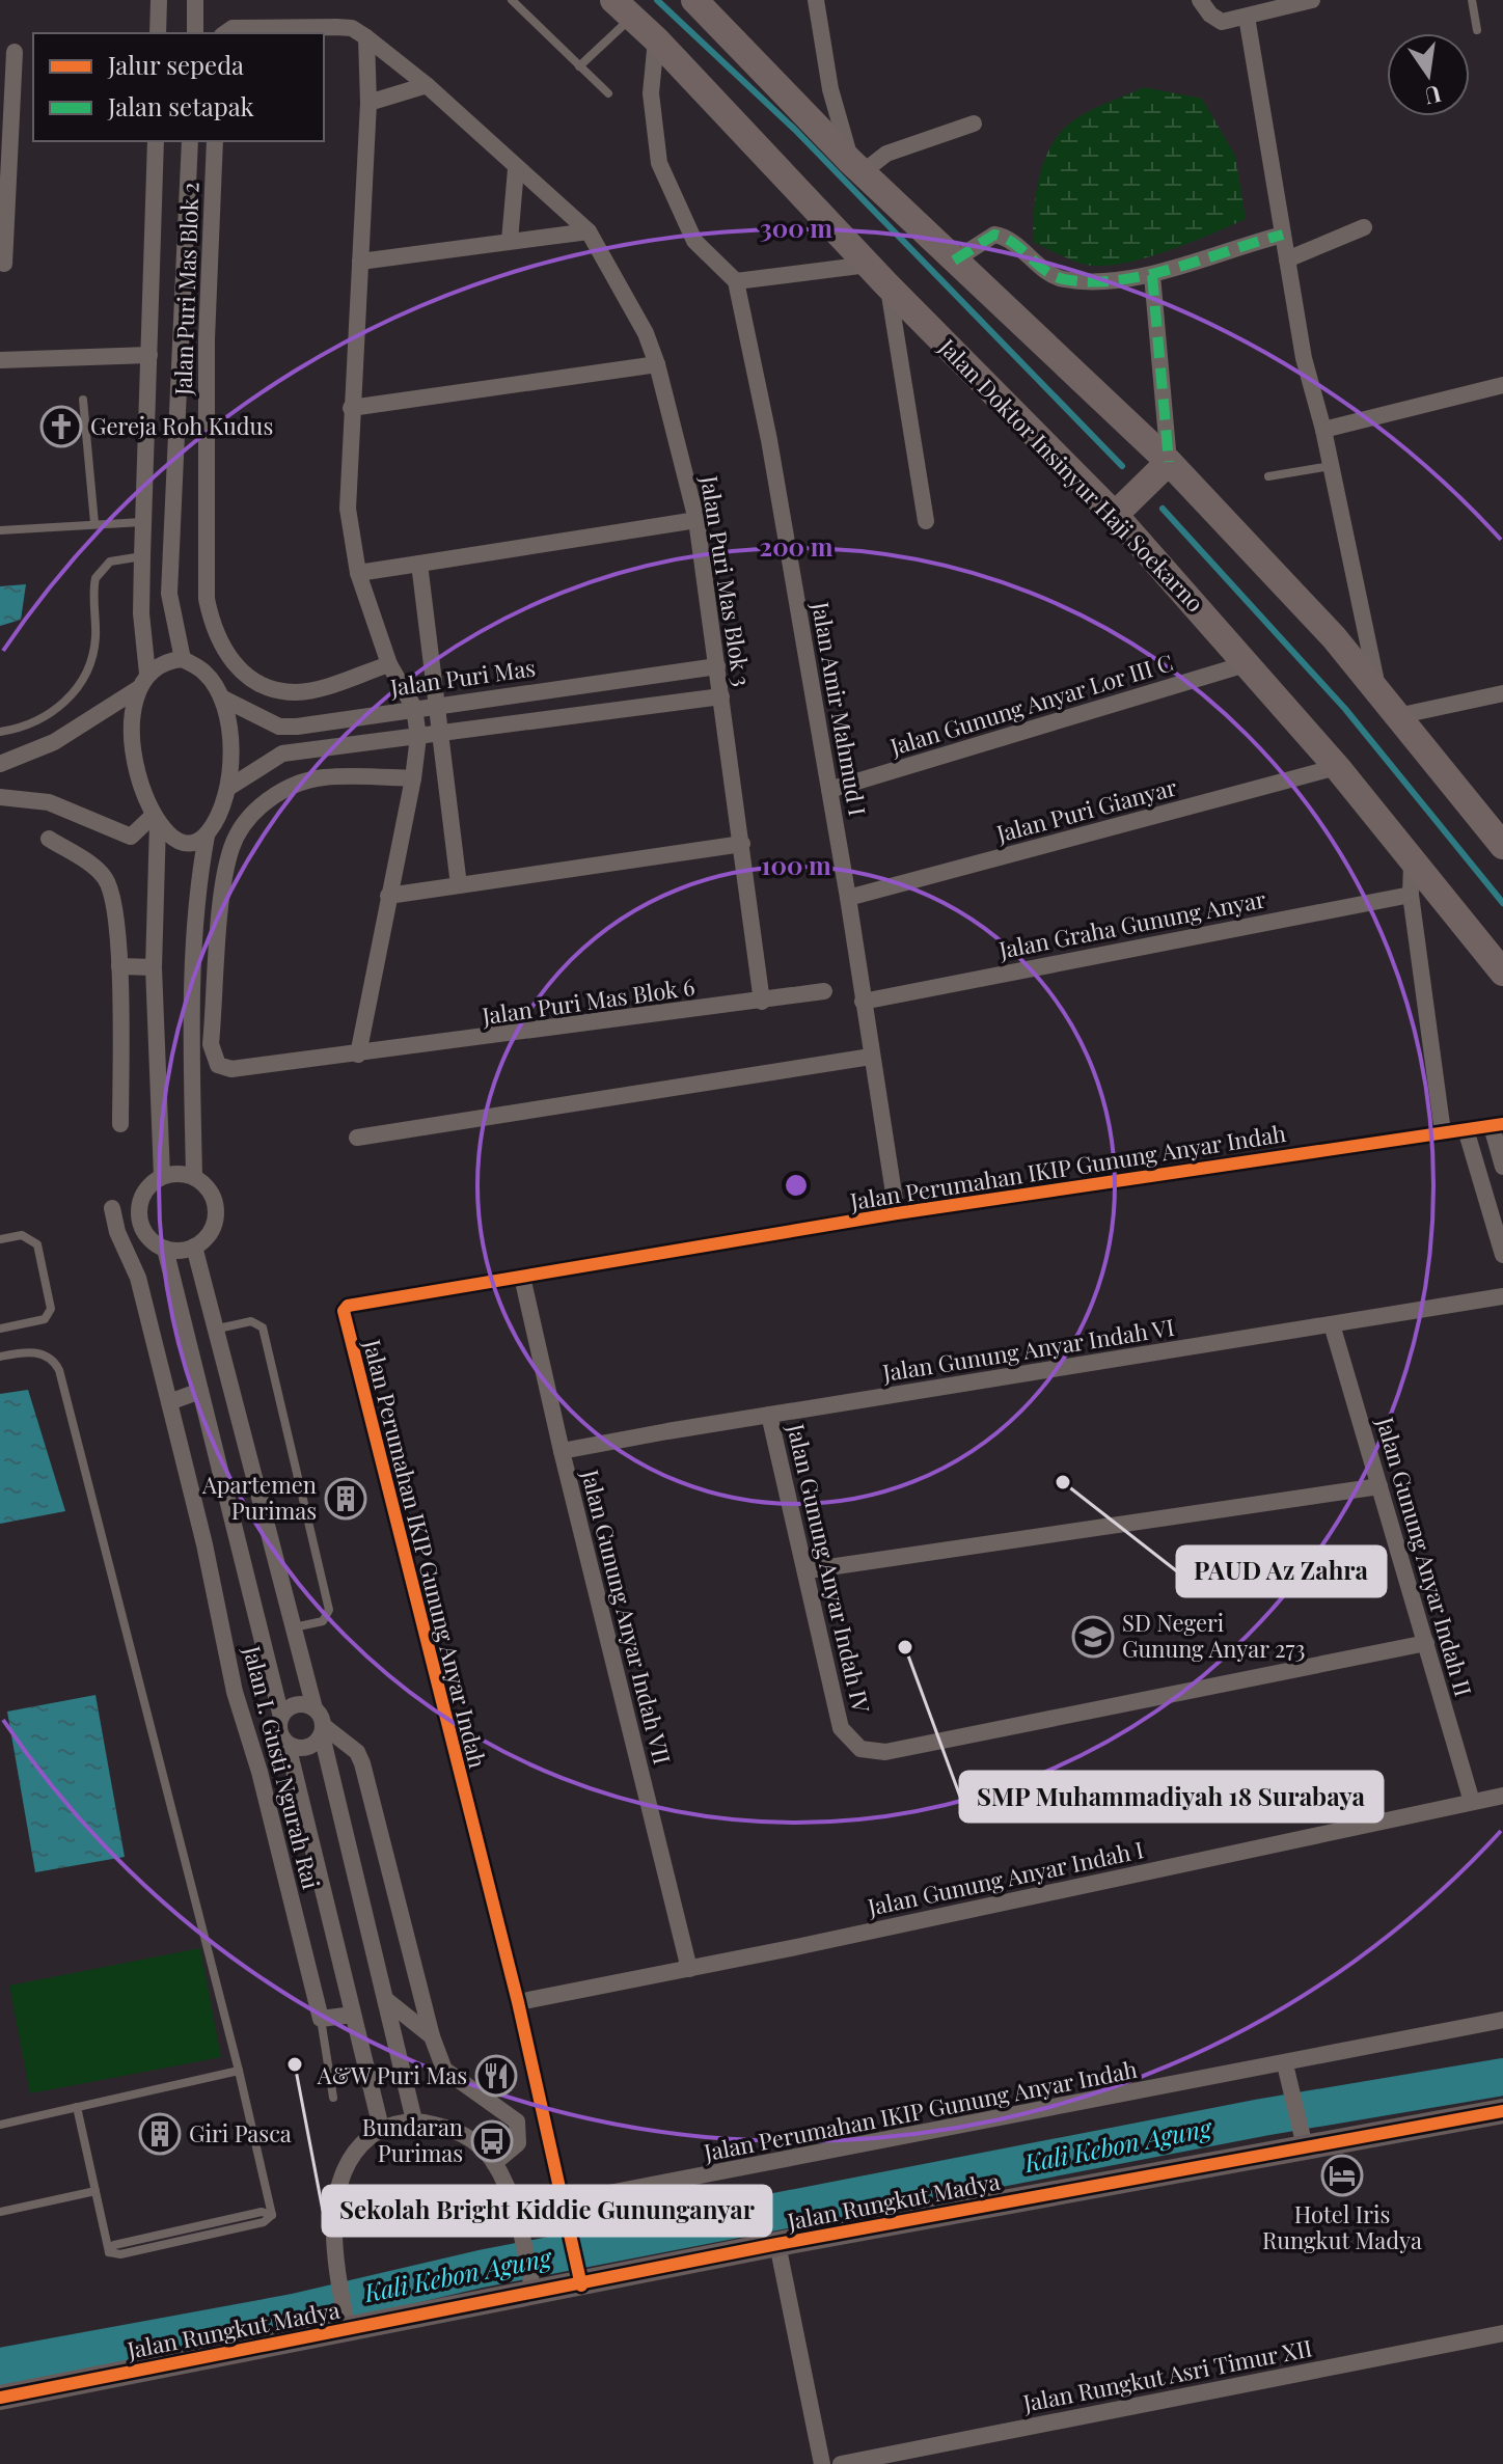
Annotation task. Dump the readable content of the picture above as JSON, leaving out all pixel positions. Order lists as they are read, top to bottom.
{
  "streets": {
    "main road": ["Jalan Doktor Insinyur Haji Soekarno"],
    "street": [
      "Jalan Puri Mas Blok 2",
      "Jalan Puri Mas Blok 3",
      "Jalan Puri Mas",
      "Jalan Gunung Anyar Lor III C",
      "Jalan Amir Mahmud I",
      "Jalan Puri Gianyar",
      "Jalan Graha Gunung Anyar",
      "Jalan Puri Mas Blok 6",
      "Jalan Perumahan IKIP Gunung Anyar Indah",
      "Jalan Gunung Anyar Indah VI",
      "Jalan Gunung Anyar Indah II",
      "Jalan Gunung Anyar Indah IV",
      "Jalan Gunung Anyar Indah VII",
      "Jalan I. Gusti Ngurah Rai",
      "Jalan Gunung Anyar Indah I",
      "Jalan Rungkut Madya",
      "Jalan Rungkut Asri Timur XII"
    ]
  },
  "crossings": [
    ["Jalan Doktor Insinyur Haji Soekarno", "Jalan Gunung Anyar Lor III C"],
    ["Jalan Doktor Insinyur Haji Soekarno", "Jalan Puri Gianyar"],
    ["Jalan Puri Mas Blok 3", "Jalan Puri Mas"],
    ["Jalan Puri Mas Blok 3", "Jalan Puri Mas Blok 6"],
    ["Jalan Gunung Anyar Lor III C", "Jalan Amir Mahmud I"],
    ["Jalan Amir Mahmud I", "Jalan Puri Gianyar"],
    ["Jalan Amir Mahmud I", "Jalan Graha Gunung Anyar"],
    ["Jalan Amir Mahmud I", "Jalan Perumahan IKIP Gunung Anyar Indah"],
    ["Jalan Perumahan IKIP Gunung Anyar Indah", "Jalan Gunung Anyar Indah VII"],
    ["Jalan Perumahan IKIP Gunung Anyar Indah", "Jalan Gunung Anyar Indah I"],
    ["Jalan Perumahan IKIP Gunung Anyar Indah", "Jalan Rungkut Madya"],
    ["Jalan Gunung Anyar Indah VI", "Jalan Gunung Anyar Indah II"],
    ["Jalan Gunung Anyar Indah VI", "Jalan Gunung Anyar Indah IV"],
    ["Jalan Gunung Anyar Indah VI", "Jalan Gunung Anyar Indah VII"],
    ["Jalan Gunung Anyar Indah II", "Jalan Gunung Anyar Indah IV"],
    ["Jalan Gunung Anyar Indah II", "Jalan Gunung Anyar Indah I"],
    ["Jalan Gunung Anyar Indah VII", "Jalan Gunung Anyar Indah I"],
    ["Jalan I. Gusti Ngurah Rai", "Jalan Rungkut Madya"]
  ],
  "water": ["Kali Kebon Agung"],
  "places": {
    "church": ["Gereja Roh Kudus"],
    "other": ["PAUD Az Zahra", "SMP Muhammadiyah 18 Surabaya", "Sekolah Bright Kiddie Gununganyar"],
    "building": ["Apartemen Purimas", "Giri Pasca"],
    "school or university": ["SD Negeri Gunung Anyar 273"],
    "restaurant": ["A&W Puri Mas"],
    "bus stop": ["Bundaran Purimas"],
    "hotel": ["Hotel Iris Rungkut Madya"]
  },
  "legend": ["Jalur sepeda", "Jalan setapak"],
  "north": "bottom",
  "rings": ["300 m", "200 m", "100 m"]
}
